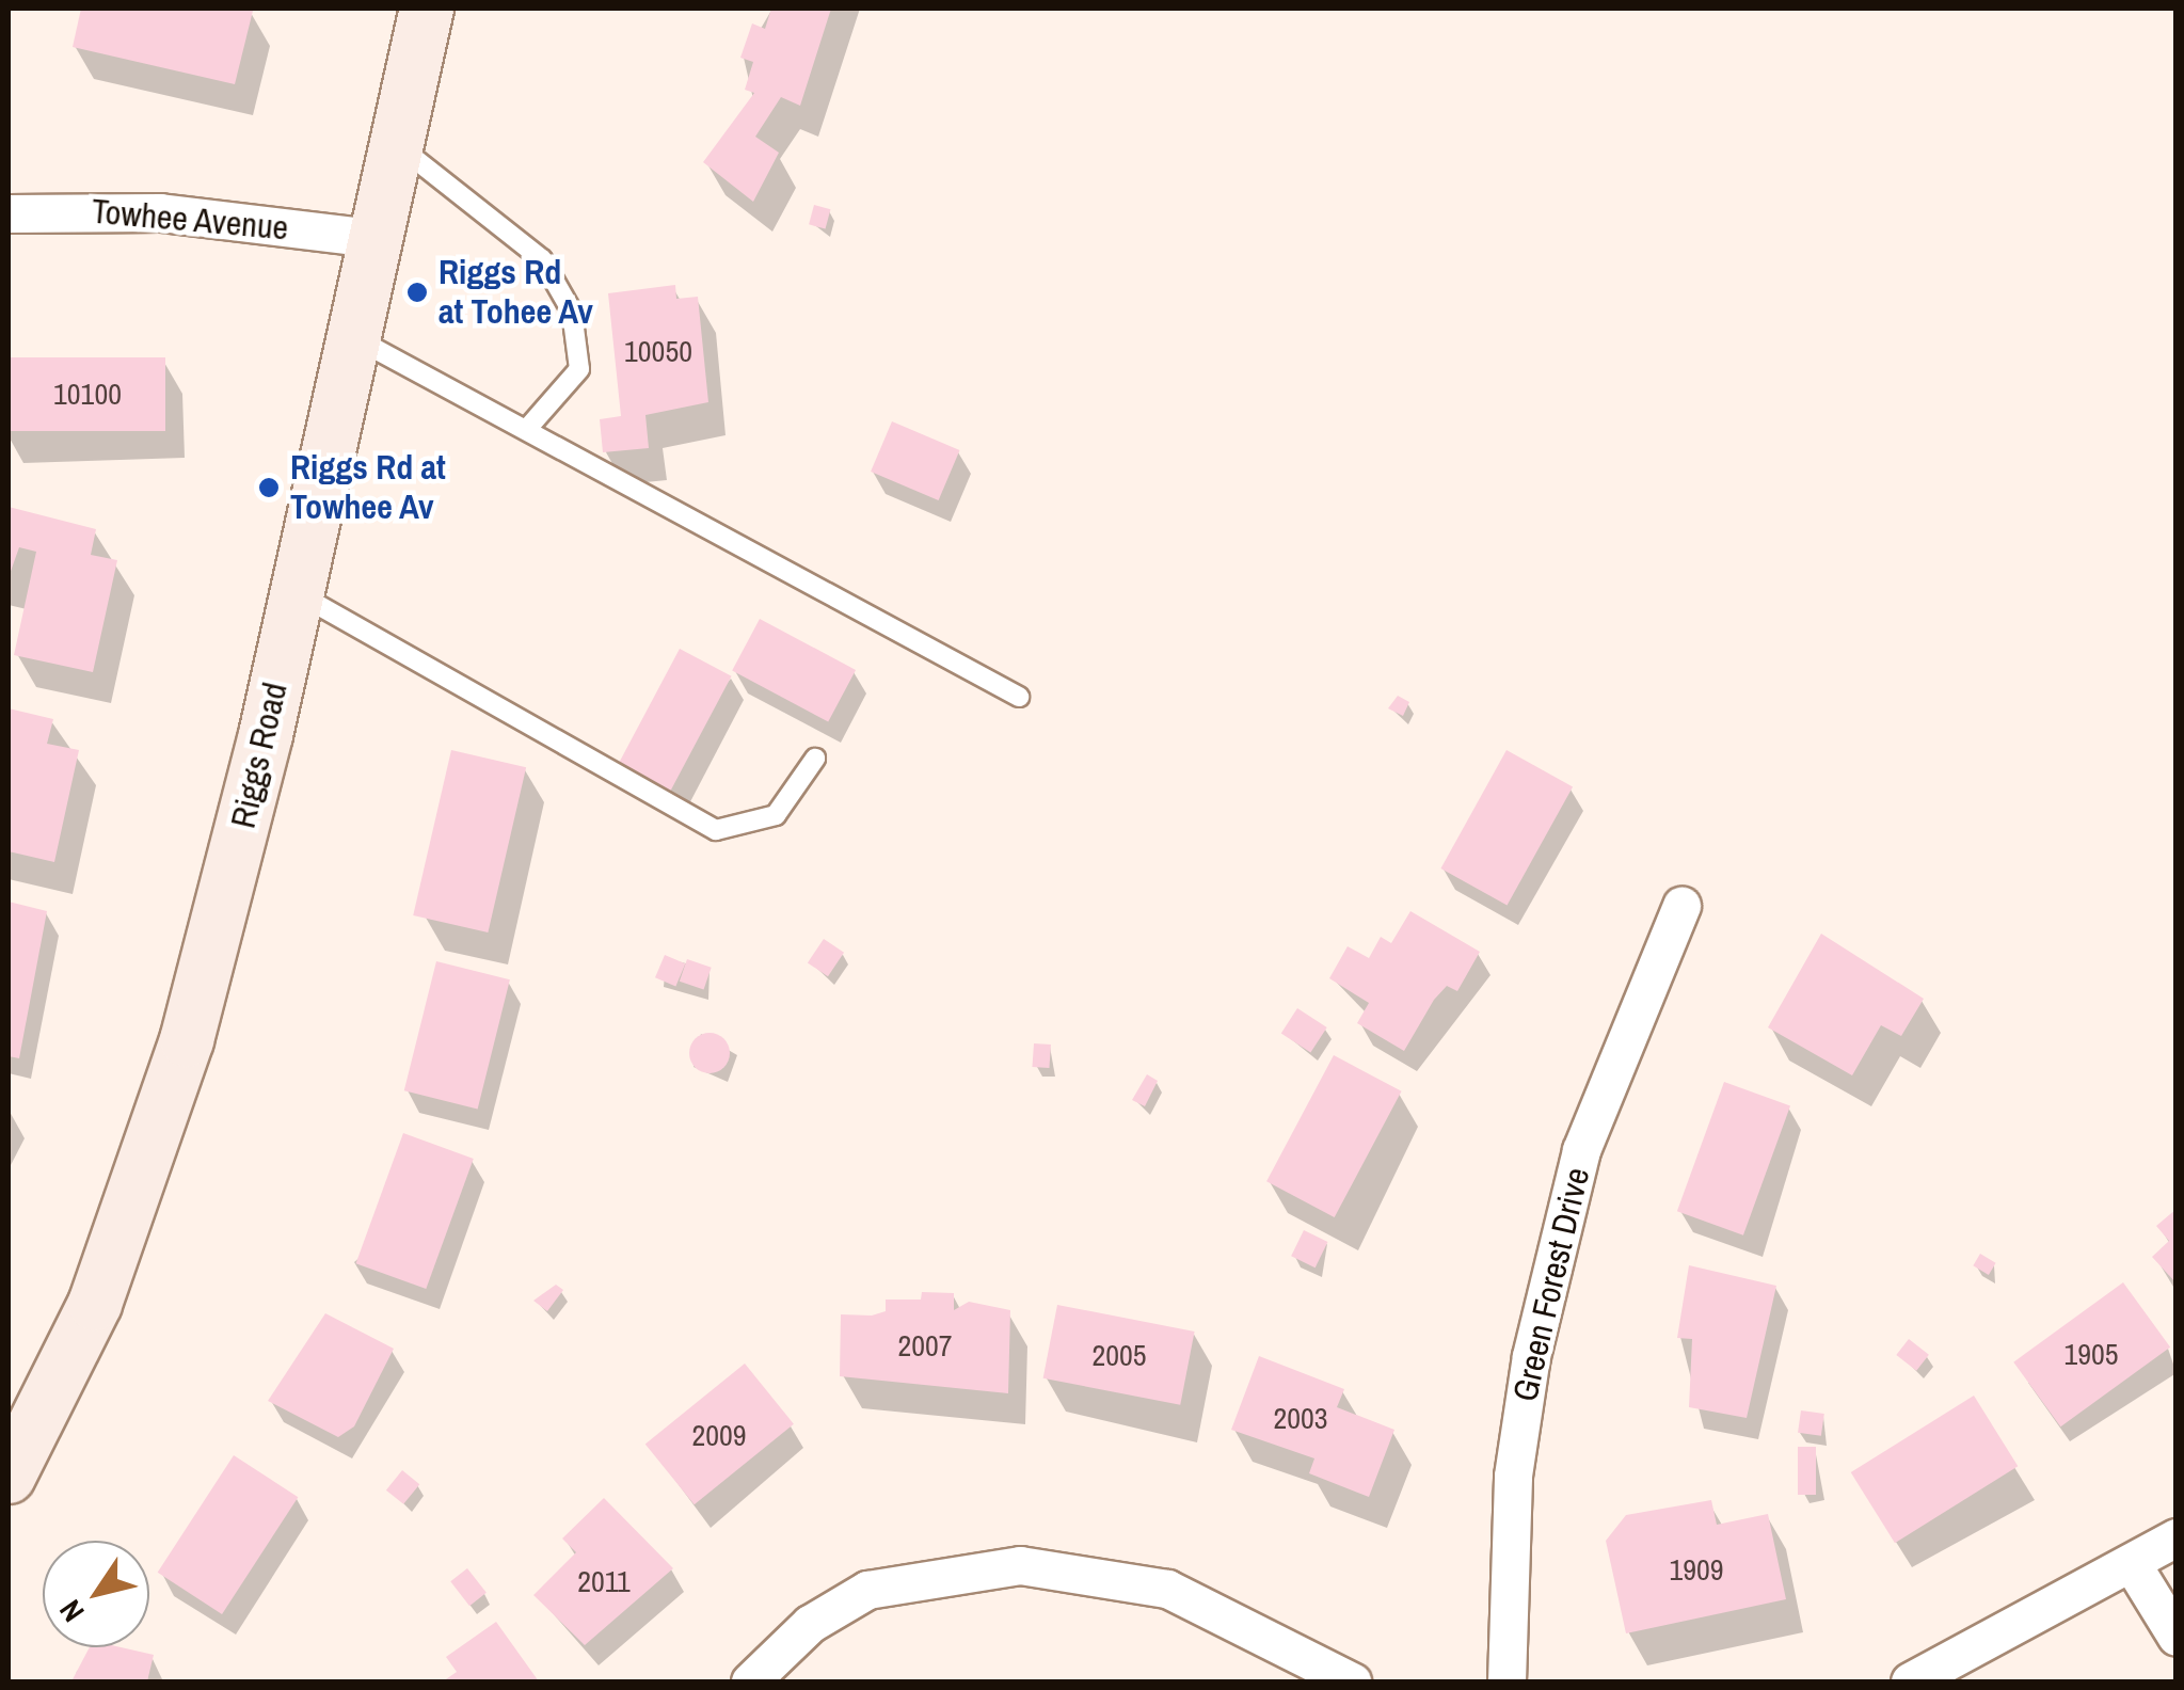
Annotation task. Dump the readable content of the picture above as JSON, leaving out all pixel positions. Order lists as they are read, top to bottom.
{
  "streets": {
    "main road": ["Riggs Road"],
    "street": ["Towhee Avenue", "Green Forest Drive"]
  },
  "crossings": [
    ["Towhee Avenue", "Riggs Road"]
  ],
  "places": ["Riggs Rd at Tohee Av", "Riggs Rd at Towhee Av"],
  "house_numbers": [
    "10050",
    "10100",
    "2007",
    "1905",
    "2005",
    "2003",
    "2009",
    "1909",
    "2011"
  ],
  "north": "bottom left"
}
